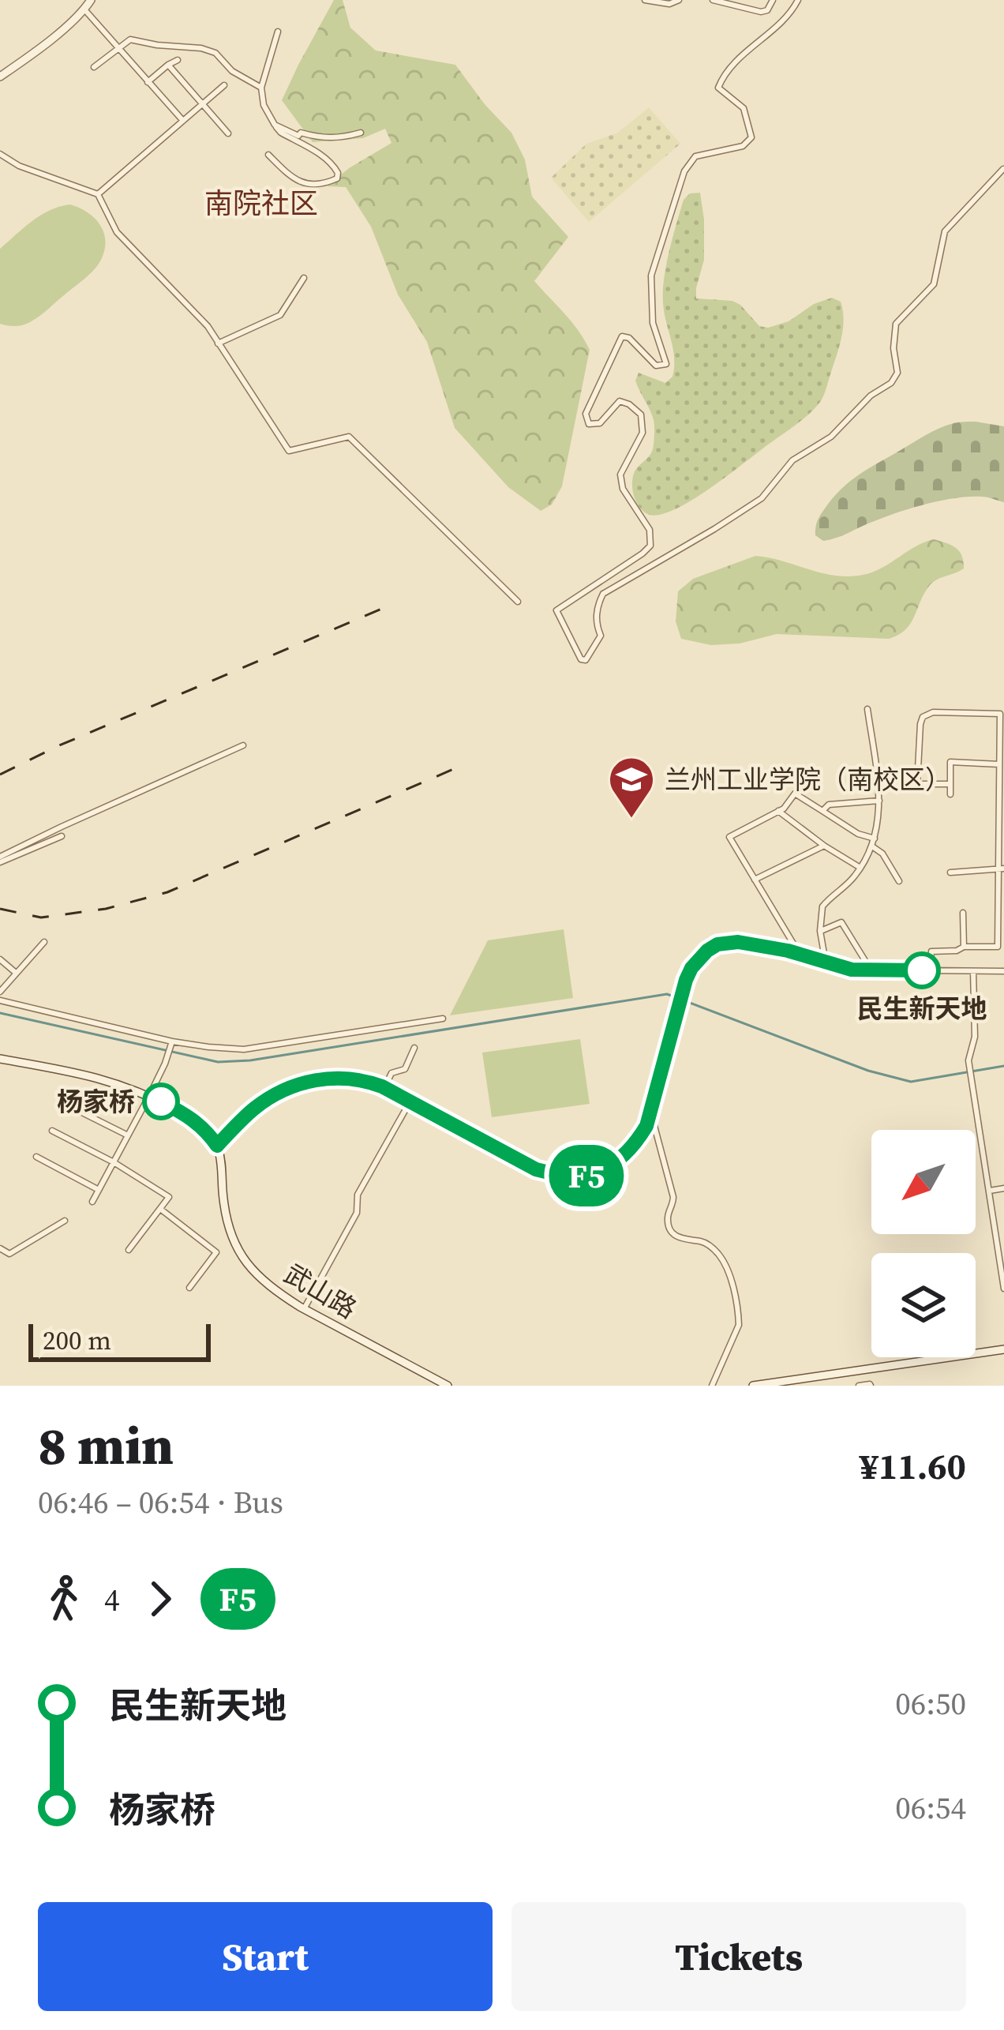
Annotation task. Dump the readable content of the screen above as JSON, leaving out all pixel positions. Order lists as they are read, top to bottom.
{
  "streets": {
    "main road": ["武山路"]
  },
  "districts": ["南院社区"],
  "places": {
    "school or university": ["兰州工业学院（南校区）"],
    "other": ["民生新天地", "杨家桥"]
  },
  "lines": ["bus line F5"],
  "scale_bar": "200 m",
  "north": "bottom left",
  "page": {
    "on_map": "F5",
    "scale": "200 m",
    "heading": ["8 min", "06:46 – 06:54 · Bus", "¥11.60"],
    "legs": ["4", "F5"],
    "list": [
      {
        "name": "民生新天地",
        "value": "06:50"
      },
      {
        "name": "杨家桥",
        "value": "06:54"
      }
    ],
    "buttons": ["Start", "Tickets"]
  }
}
